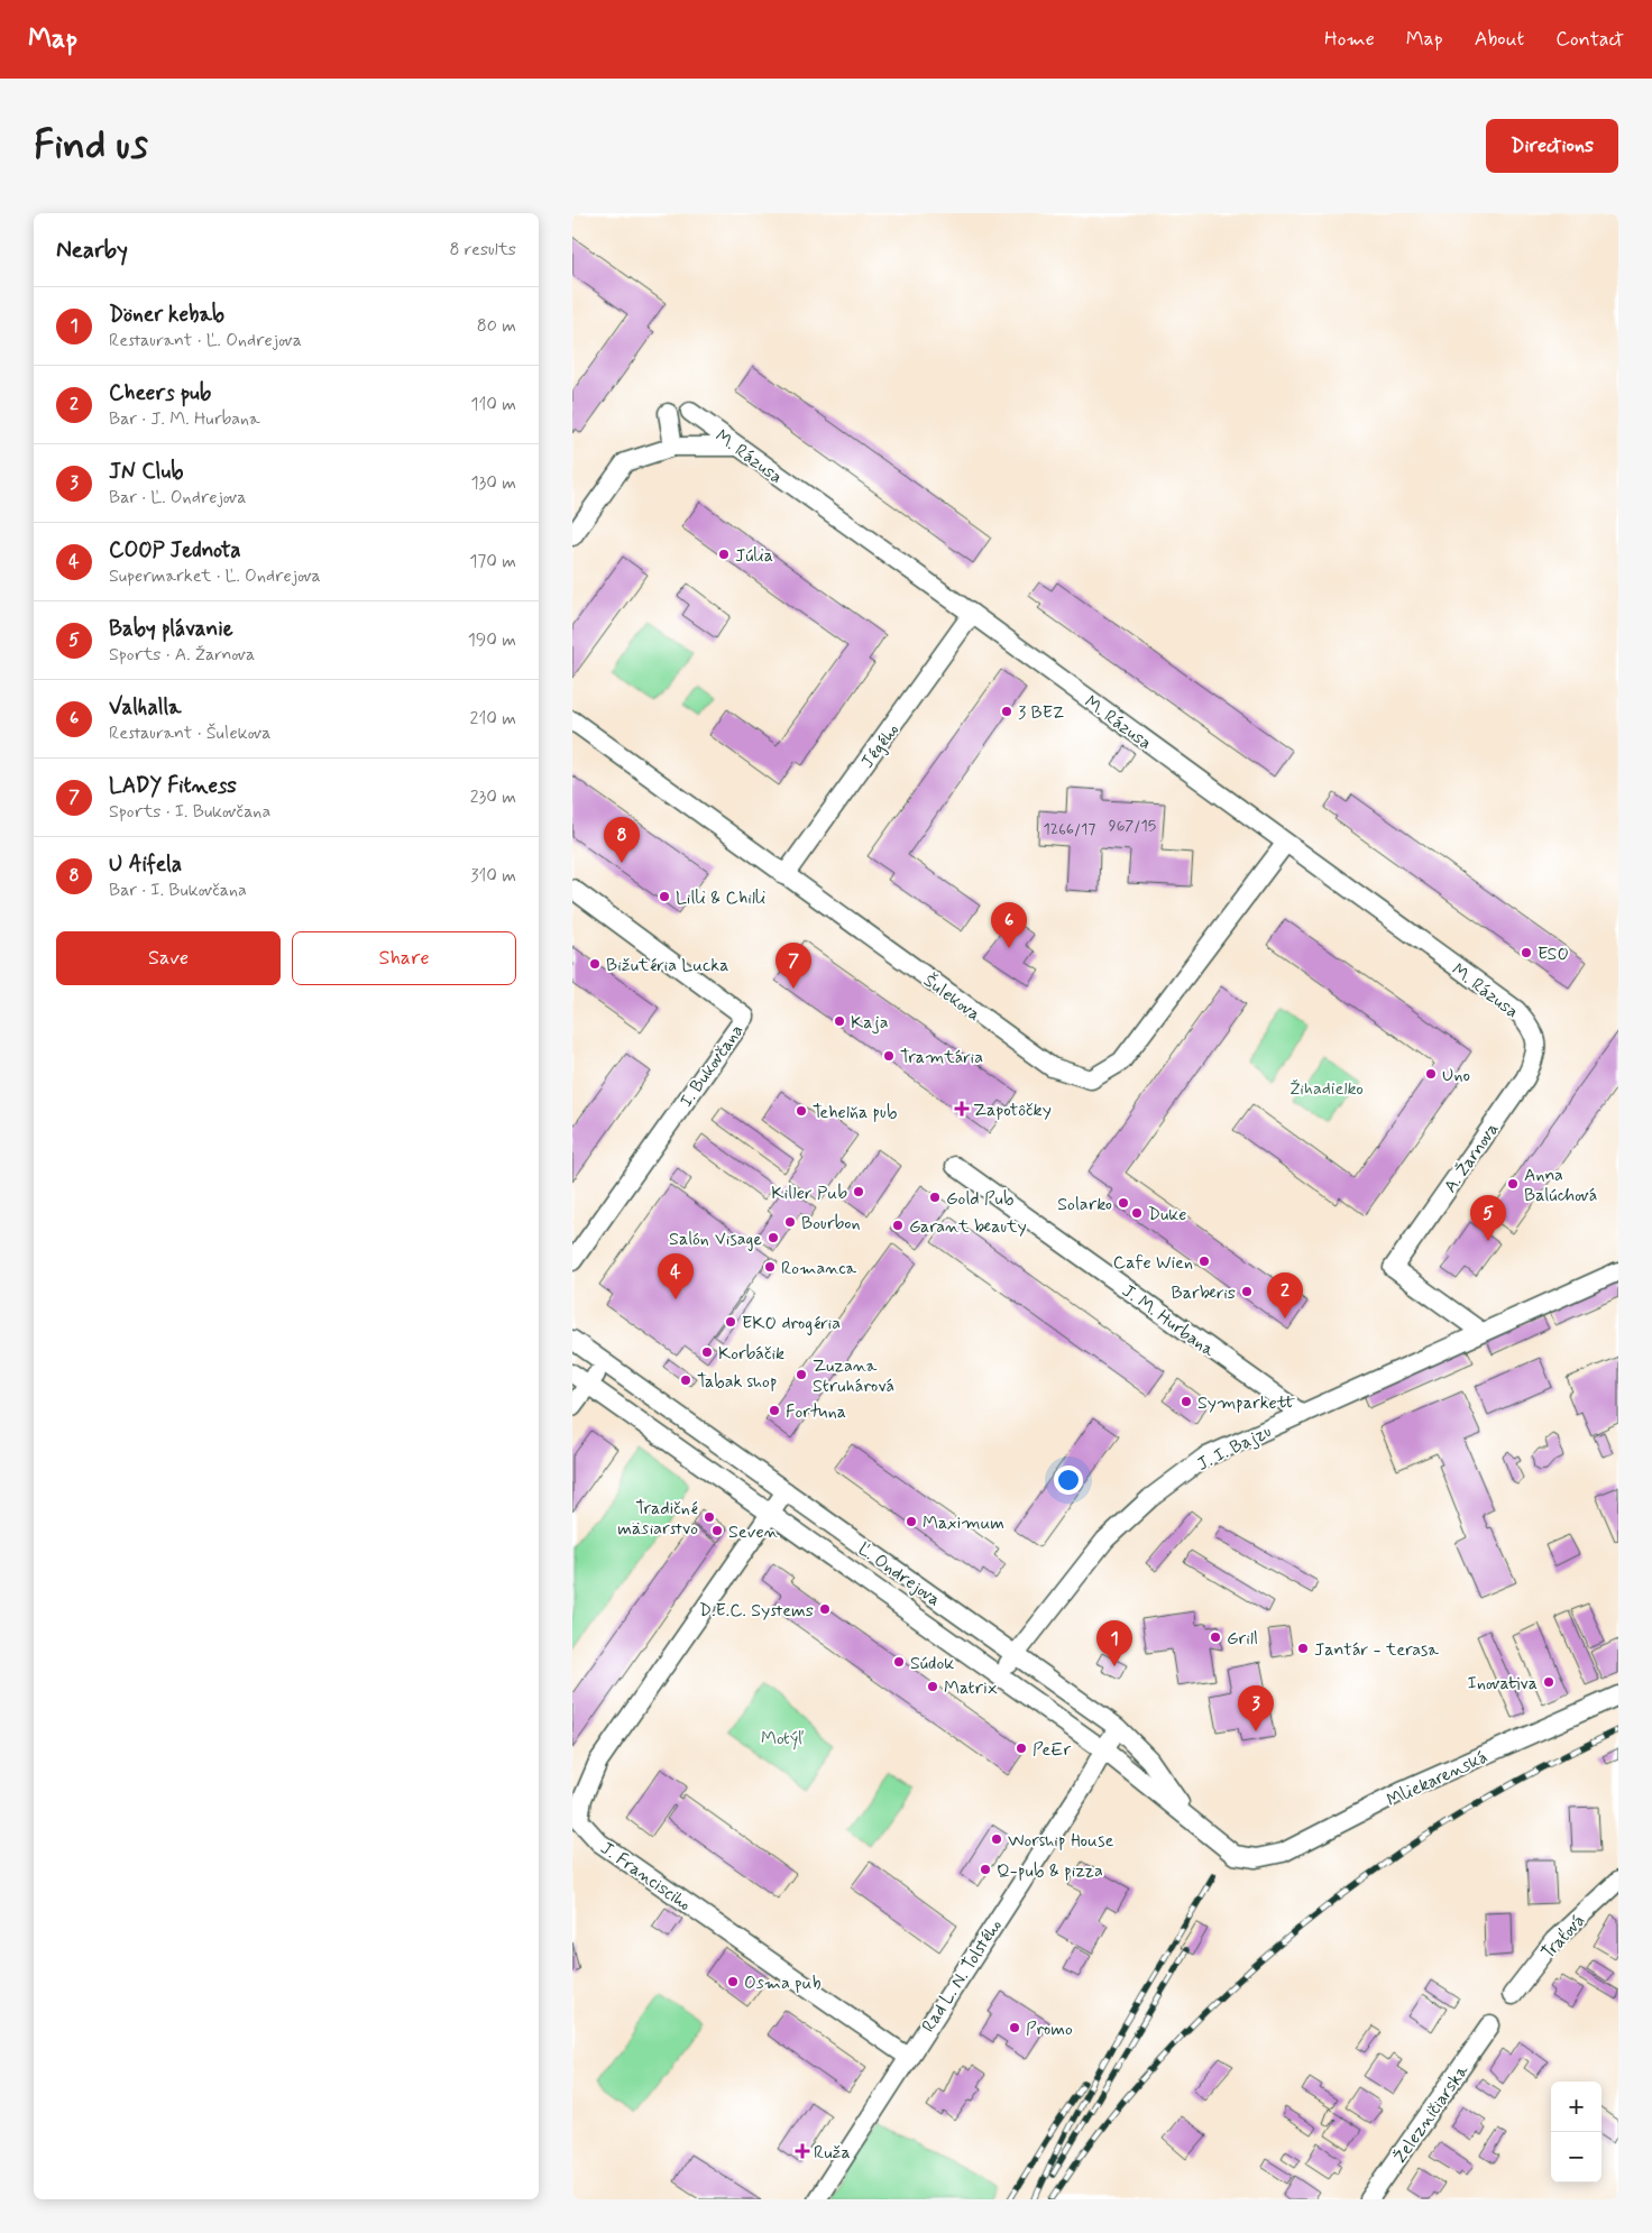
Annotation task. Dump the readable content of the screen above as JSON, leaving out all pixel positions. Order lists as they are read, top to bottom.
{
  "streets": {
    "street": [
      "M. Rázusa",
      "Jégého",
      "Šulekova",
      "I. Bukovčana",
      "A. Žarnova",
      "J. M. Hurbana",
      "J. I. Bajzu",
      "Ľ. Ondrejova",
      "Mliekarenská",
      "J. Francisciho",
      "Traťová",
      "Rad L. N. Tolstého",
      "Železničiarska"
    ]
  },
  "crossings": [
    ["M. Rázusa", "Jégého"],
    ["M. Rázusa", "Šulekova"],
    ["M. Rázusa", "A. Žarnova"],
    ["Jégého", "Šulekova"],
    ["A. Žarnova", "J. I. Bajzu"],
    ["J. M. Hurbana", "J. I. Bajzu"],
    ["J. I. Bajzu", "Ľ. Ondrejova"],
    ["Ľ. Ondrejova", "Mliekarenská"],
    ["Ľ. Ondrejova", "J. Francisciho"],
    ["Ľ. Ondrejova", "Rad L. N. Tolstého"],
    ["J. Francisciho", "Rad L. N. Tolstého"]
  ],
  "parks": ["Žihadielko", "Motýľ"],
  "places": {
    "other": [
      "Júlia",
      "3 BEZ",
      "Lilli & Chilli",
      "ESO",
      "Bižutéria Lucka",
      "Kaja",
      "Tramtária",
      "Uno",
      "Tehelňa pub",
      "Anna Balúchová",
      "Killer Pub",
      "Gold Pub",
      "Solarko",
      "Duke",
      "Bourbon",
      "Garant beauty",
      "Salón Visage",
      "Cafe Wien",
      "Romanca",
      "Barberis",
      "EKO drogéria",
      "Korbáčik",
      "Zuzana Struhárová",
      "Tabak shop",
      "Symparkett",
      "Fortuna",
      "Tradičné mäsiarstvo",
      "Maximum",
      "Seven",
      "D.E.C. Systems",
      "Grill",
      "Jantár - terasa",
      "Súdok",
      "Inovativa",
      "Matrix",
      "PeEr",
      "Worship House",
      "Q-pub & pizza",
      "Osma pub",
      "Promo"
    ],
    "health": ["Zapotôčky", "Ruža"]
  },
  "house_numbers": ["967/15", "1266/17"],
  "page": {
    "header": "Map",
    "nav": [
      "Home",
      "Map",
      "About",
      "Contact"
    ],
    "buttons": [
      "Directions",
      ["Save", "Share"]
    ],
    "title": "Find us",
    "heading": ["Nearby", "8 results"],
    "list": [
      {
        "mark": "1",
        "name": "Döner kebab",
        "note": "Restaurant · Ľ. Ondrejova",
        "value": "80 m"
      },
      {
        "mark": "2",
        "name": "Cheers pub",
        "note": "Bar · J. M. Hurbana",
        "value": "110 m"
      },
      {
        "mark": "3",
        "name": "JN Club",
        "note": "Bar · Ľ. Ondrejova",
        "value": "130 m"
      },
      {
        "mark": "4",
        "name": "COOP Jednota",
        "note": "Supermarket · Ľ. Ondrejova",
        "value": "170 m"
      },
      {
        "mark": "5",
        "name": "Baby plávanie",
        "note": "Sports · A. Žarnova",
        "value": "190 m"
      },
      {
        "mark": "6",
        "name": "Valhalla",
        "note": "Restaurant · Šulekova",
        "value": "210 m"
      },
      {
        "mark": "7",
        "name": "LADY Fitness",
        "note": "Sports · I. Bukovčana",
        "value": "230 m"
      },
      {
        "mark": "8",
        "name": "U Aifela",
        "note": "Bar · I. Bukovčana",
        "value": "310 m"
      }
    ],
    "pins": [
      "8",
      "6",
      "7",
      "5",
      "4",
      "2",
      "1",
      "3"
    ],
    "map_buttons": ["+", "−"]
  }
}
